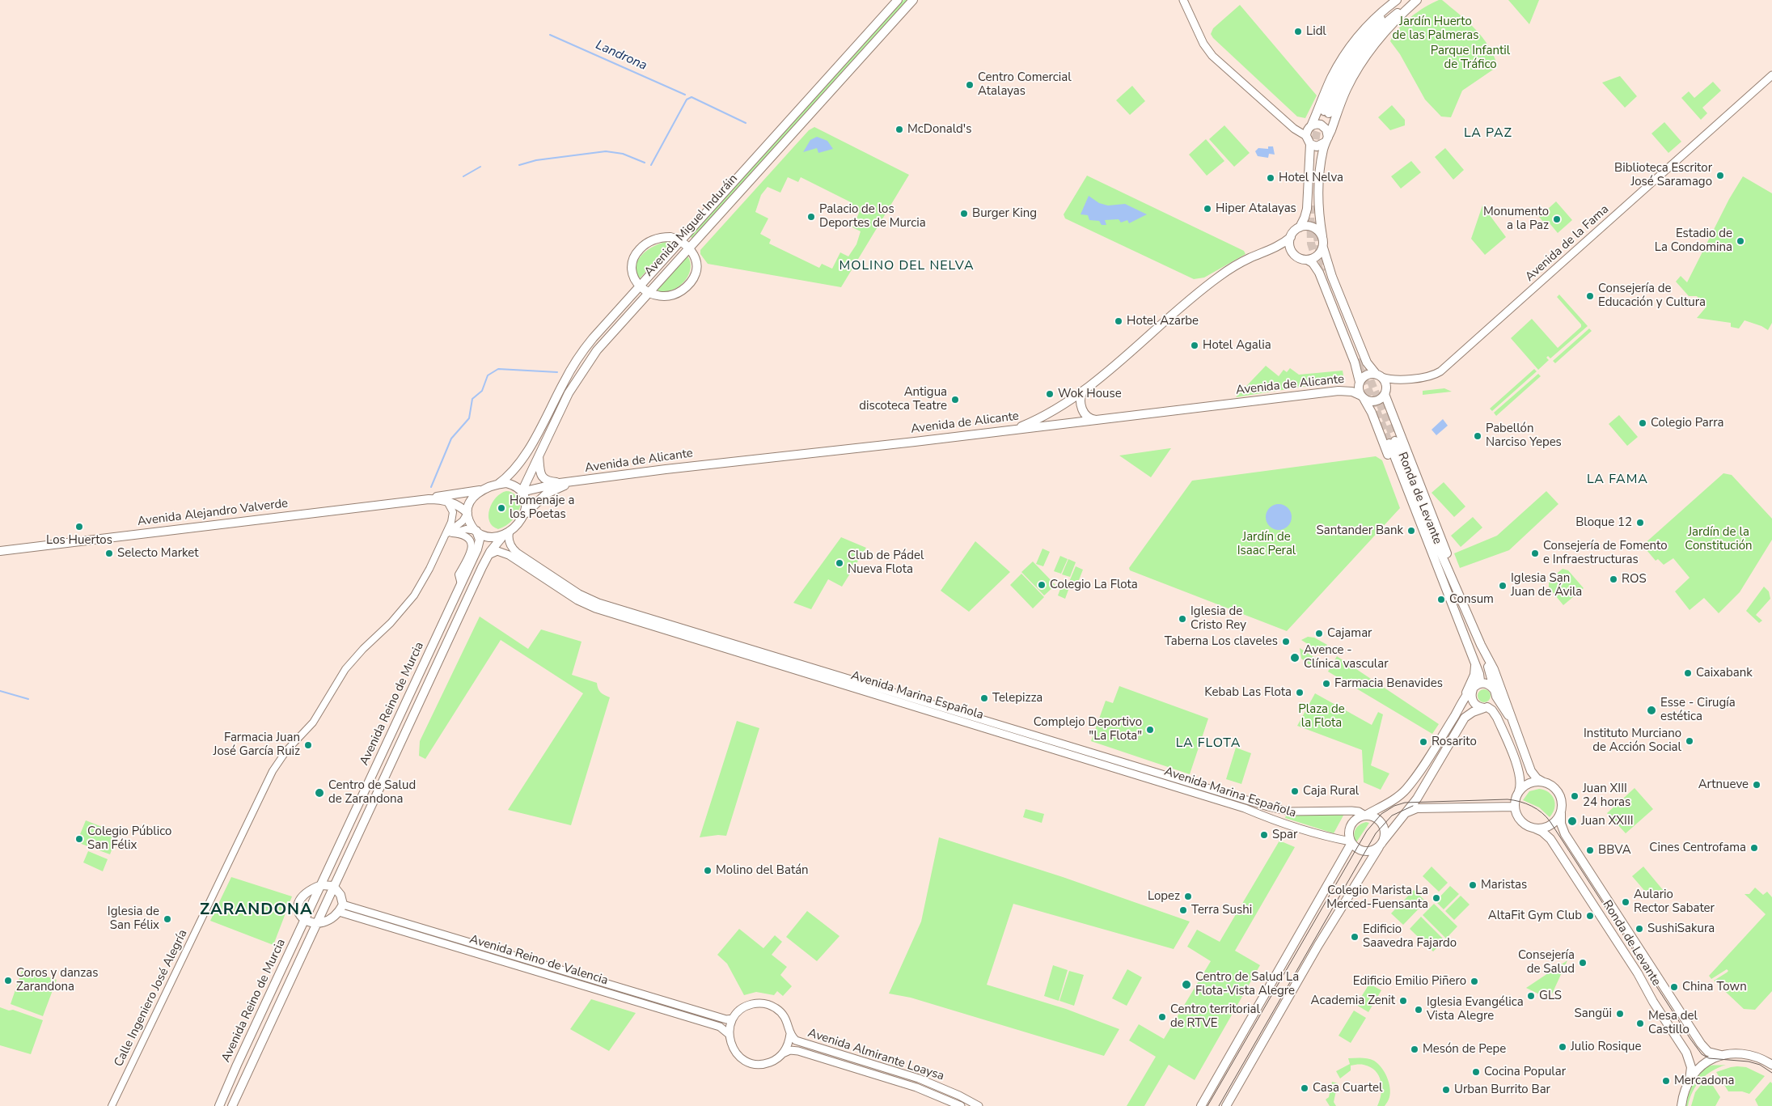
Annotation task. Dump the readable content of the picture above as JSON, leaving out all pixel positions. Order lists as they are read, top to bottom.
{
  "streets": {
    "main road": [
      "Avenida Miguel Induráin",
      "Avenida de la Fama",
      "Avenida de Alicante",
      "Ronda de Levante",
      "Avenida Alejandro Valverde",
      "Avenida Marina Española",
      "Avenida Reino de Murcia",
      "Avenida Reino de Valencia",
      "Avenida Almirante Loaysa"
    ],
    "street": ["Calle Ingeniero José Alegría"]
  },
  "crossings": [
    ["Avenida Miguel Induráin", "Avenida de Alicante"],
    ["Avenida Miguel Induráin", "Avenida Marina Española"],
    ["Avenida Miguel Induráin", "Avenida Reino de Murcia"],
    ["Avenida de la Fama", "Avenida de Alicante"],
    ["Avenida de la Fama", "Ronda de Levante"],
    ["Avenida de Alicante", "Ronda de Levante"],
    ["Avenida de Alicante", "Avenida Marina Española"],
    ["Avenida de Alicante", "Avenida Reino de Murcia"],
    ["Avenida Marina Española", "Avenida Reino de Murcia"],
    ["Avenida Reino de Valencia", "Avenida Almirante Loaysa"]
  ],
  "districts": [
    "LA PAZ",
    "MOLINO DEL NELVA",
    "LA FAMA",
    "LA FLOTA",
    "ZARANDONA"
  ],
  "water": ["Landrona"],
  "parks": [
    "Jardín Huerto de las Palmeras",
    "Parque Infantil de Tráfico",
    "Jardín de la Constitución",
    "Jardín de Isaac Peral",
    "Plaza de la Flota"
  ],
  "places": [
    "Lidl",
    "Centro Comercial Atalayas",
    "McDonald's",
    "Biblioteca Escritor José Saramago",
    "Hotel Nelva",
    "Hiper Atalayas",
    "Burger King",
    "Palacio de los Deportes de Murcia",
    "Monumento a la Paz",
    "Estadio de La Condomina",
    "Consejería de Educación y Cultura",
    "Hotel Azarbe",
    "Hotel Agalia",
    "Wok House",
    "Antigua discoteca Teatre",
    "Colegio Parra",
    "Pabellón Narciso Yepes",
    "Homenaje a los Poetas",
    "Bloque 12",
    "Los Huertos",
    "Santander Bank",
    "Selecto Market",
    "Consejería de Fomento e Infraestructuras",
    "Club de Pádel Nueva Flota",
    "ROS",
    "Colegio La Flota",
    "Iglesia San Juan de Ávila",
    "Consum",
    "Iglesia de Cristo Rey",
    "Cajamar",
    "Taberna Los claveles",
    "Avence - Clínica vascular",
    "Caixabank",
    "Farmacia Benavides",
    "Kebab Las Flota",
    "Telepizza",
    "Esse - Cirugía estética",
    "Complejo Deportivo \"La Flota\"",
    "Instituto Murciano de Acción Social",
    "Rosarito",
    "Farmacia Juan José García Ruiz",
    "Artnueve",
    "Caja Rural",
    "Centro de Salud de Zarandona",
    "Juan XIII 24 horas",
    "Juan XXIII",
    "Spar",
    "Colegio Público San Félix",
    "Cines Centrofama",
    "BBVA",
    "Molino del Batán",
    "Maristas",
    "Lopez",
    "Colegio Marista La Merced-Fuensanta",
    "Aulario Rector Sabater",
    "Terra Sushi",
    "AltaFit Gym Club",
    "Iglesia de San Félix",
    "SushiSakura",
    "Edificio Saavedra Fajardo",
    "Consejería de Salud",
    "Coros y danzas Zarandona",
    "Edificio Emilio Piñero",
    "Centro de Salud La Flota-Vista Alegre",
    "China Town",
    "GLS",
    "Academia Zenit",
    "Iglesia Evangélica Vista Alegre",
    "Sangüi",
    "Centro territorial de RTVE",
    "Mesa del Castillo",
    "Julio Rosique",
    "Mesón de Pepe",
    "Cocina Popular",
    "Mercadona",
    "Casa Cuartel",
    "Urban Burrito Bar"
  ]
}
